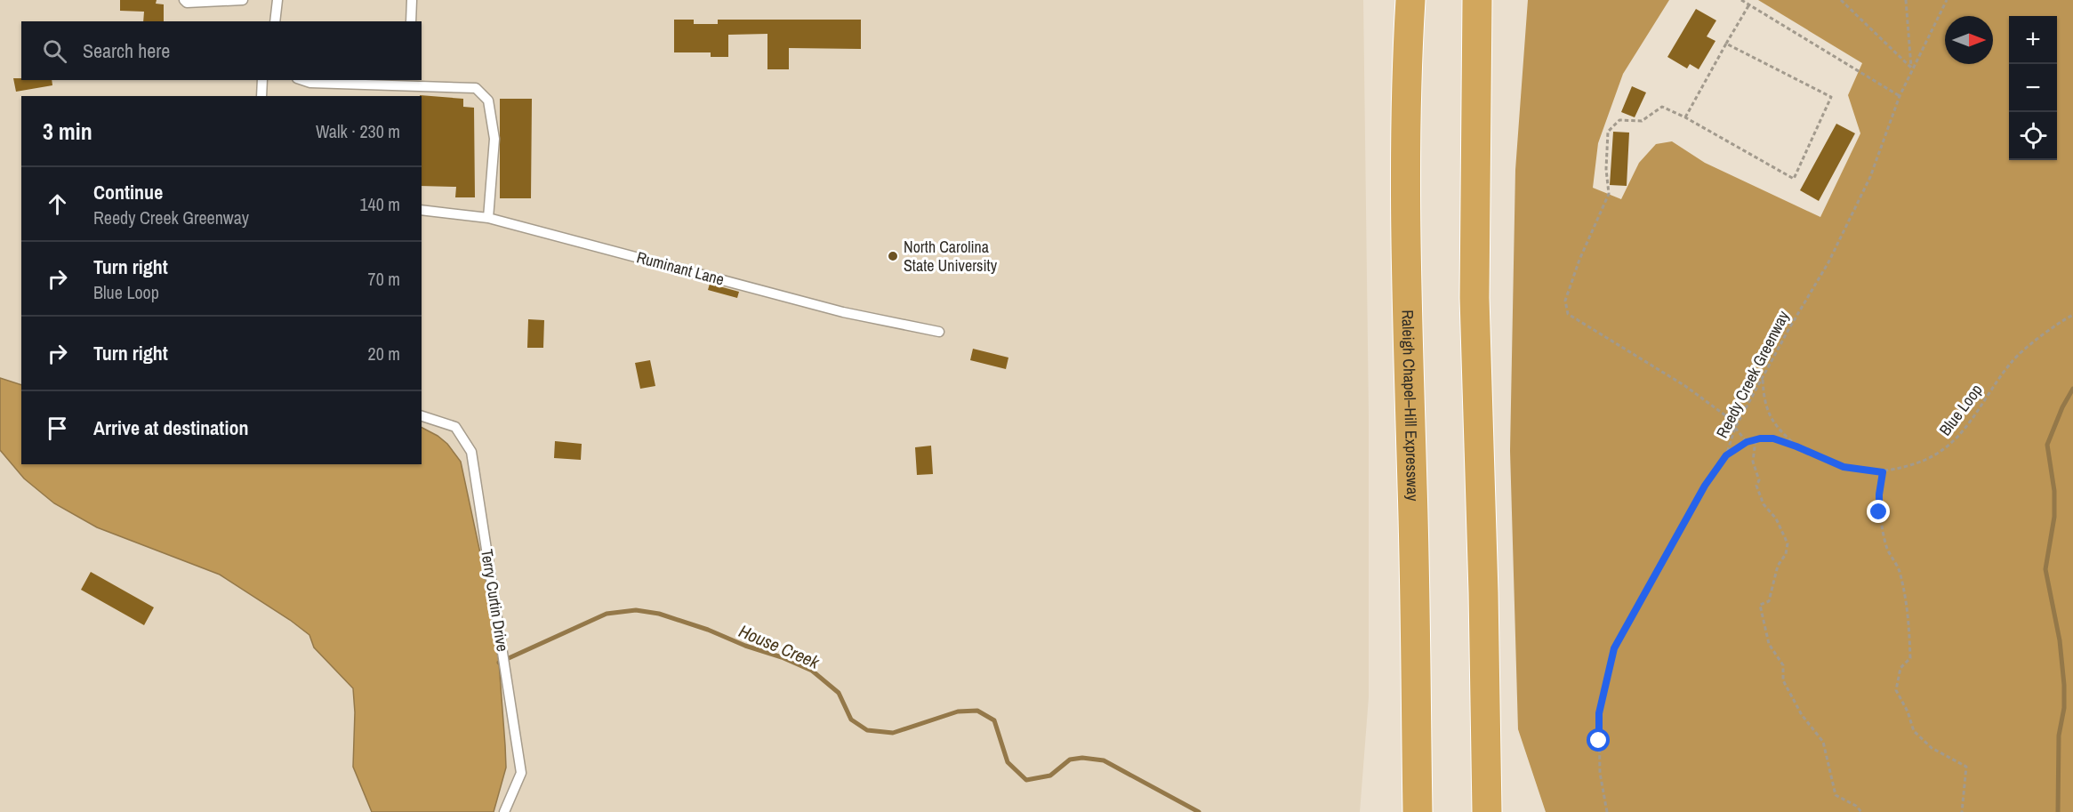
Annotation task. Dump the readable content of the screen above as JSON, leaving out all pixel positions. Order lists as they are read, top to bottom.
{
  "streets": {
    "highway": ["Raleigh Chapel–Hill Expressway"],
    "lane": ["Ruminant Lane", "Terry Curtin Drive"],
    "path": ["Reedy Creek Greenway", "Blue Loop"]
  },
  "crossings": [
    ["Reedy Creek Greenway", "Blue Loop"]
  ],
  "water": ["House Creek"],
  "places": ["North Carolina State University"],
  "north": "right",
  "page": {
    "map_buttons": ["+", "−"],
    "search": "Search here",
    "heading": ["3 min", "Walk · 230 m"],
    "list": [
      ["Continue", "Reedy Creek Greenway", "140 m"],
      ["Turn right", "Blue Loop", "70 m"],
      ["Turn right", "20 m"],
      "Arrive at destination"
    ]
  }
}
